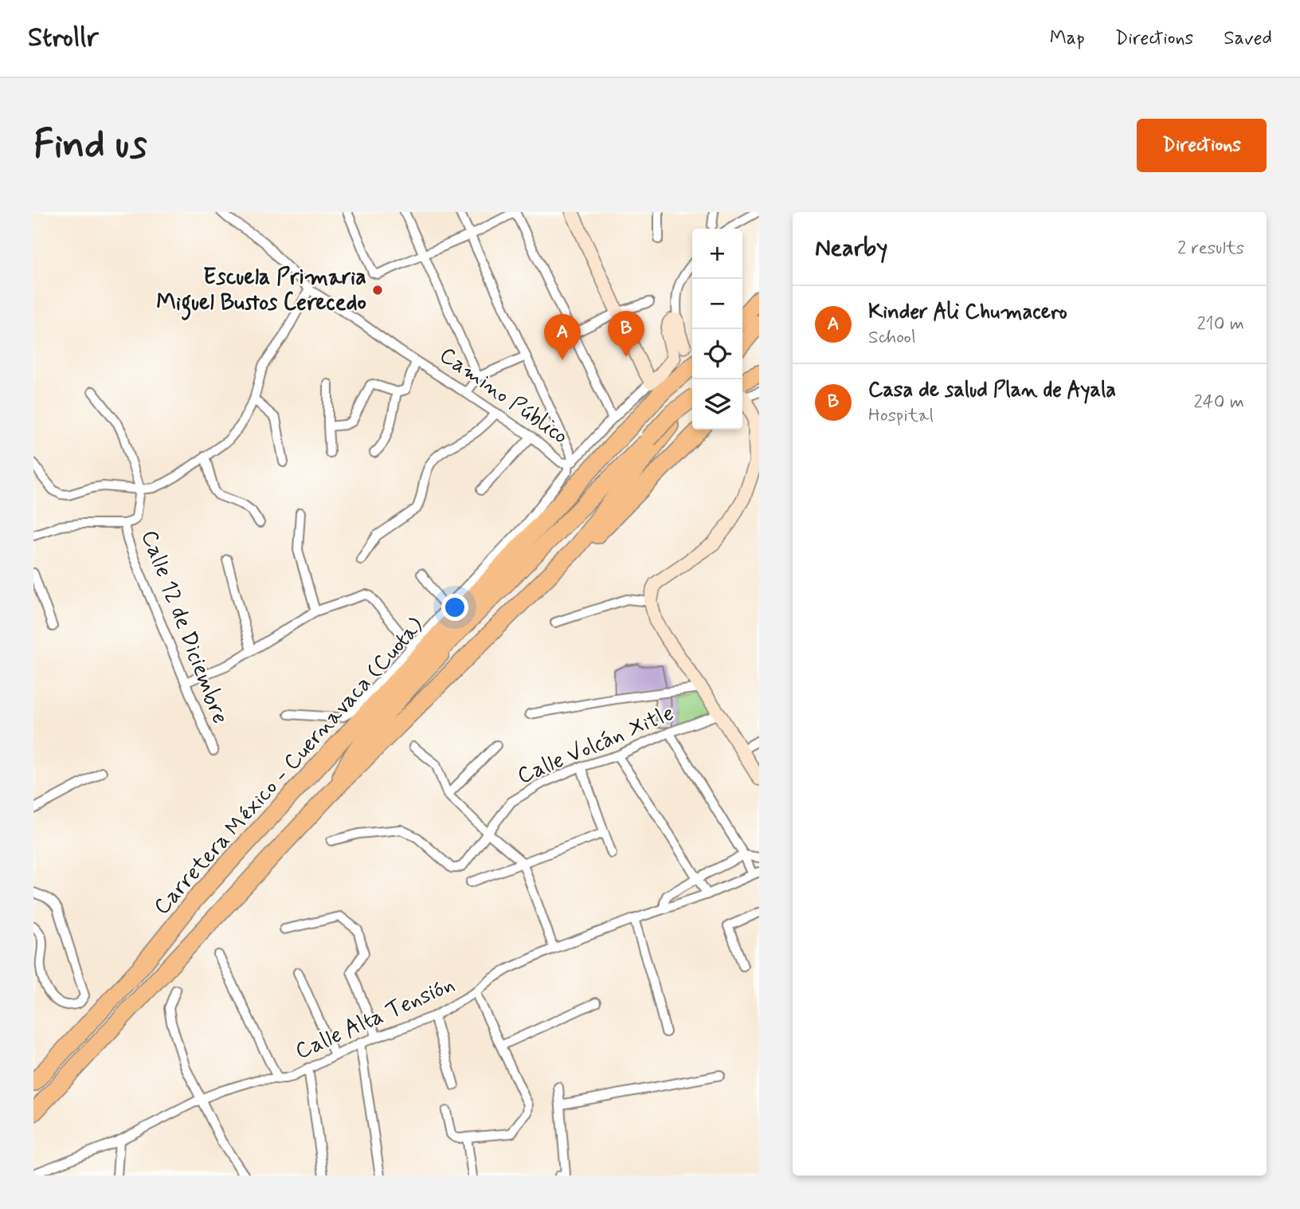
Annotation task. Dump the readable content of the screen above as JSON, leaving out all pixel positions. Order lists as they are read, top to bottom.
{
  "streets": {
    "highway": ["Carretera México - Cuernavaca (Cuota)"],
    "street": [
      "Camino Público",
      "Calle 12 de Diciembre",
      "Calle Volcán Xitle",
      "Calle Alta Tensión"
    ]
  },
  "places": ["Escuela Primaria Miguel Bustos Cerecedo"],
  "page": {
    "header": "Strollr",
    "nav": ["Map", "Directions", "Saved"],
    "buttons": "Directions",
    "title": "Find us",
    "heading": ["Nearby", "2 results"],
    "map_buttons": ["+", "−"],
    "list": [
      {
        "mark": "A",
        "name": "Kinder Ali Chumacero",
        "note": "School",
        "value": "210 m"
      },
      {
        "mark": "B",
        "name": "Casa de salud Plan de Ayala",
        "note": "Hospital",
        "value": "240 m"
      }
    ],
    "pins": ["B", "A"]
  }
}
